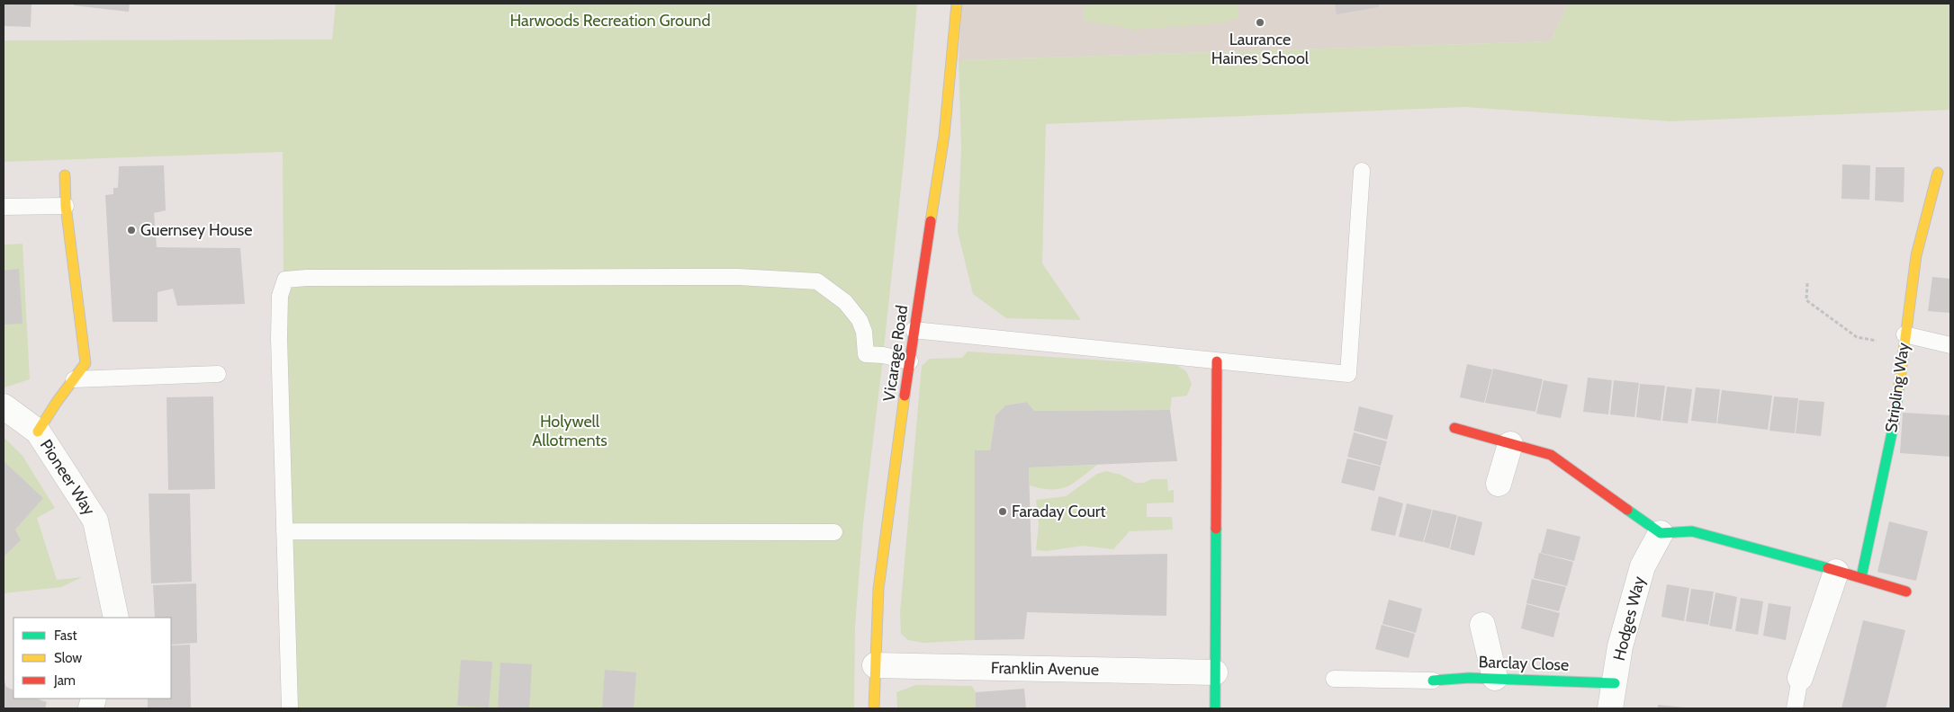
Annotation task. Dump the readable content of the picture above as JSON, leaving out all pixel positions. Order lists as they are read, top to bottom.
{
  "streets": {
    "street": [
      "Vicarage Road",
      "Stripling Way",
      "Pioneer Way",
      "Hodges Way",
      "Barclay Close",
      "Franklin Avenue"
    ]
  },
  "crossings": [
    ["Vicarage Road", "Franklin Avenue"],
    ["Hodges Way", "Barclay Close"]
  ],
  "parks": ["Harwoods Recreation Ground", "Holywell Allotments"],
  "places": ["Laurance Haines School", "Guernsey House", "Faraday Court"],
  "legend": ["Fast", "Slow", "Jam"]
}
